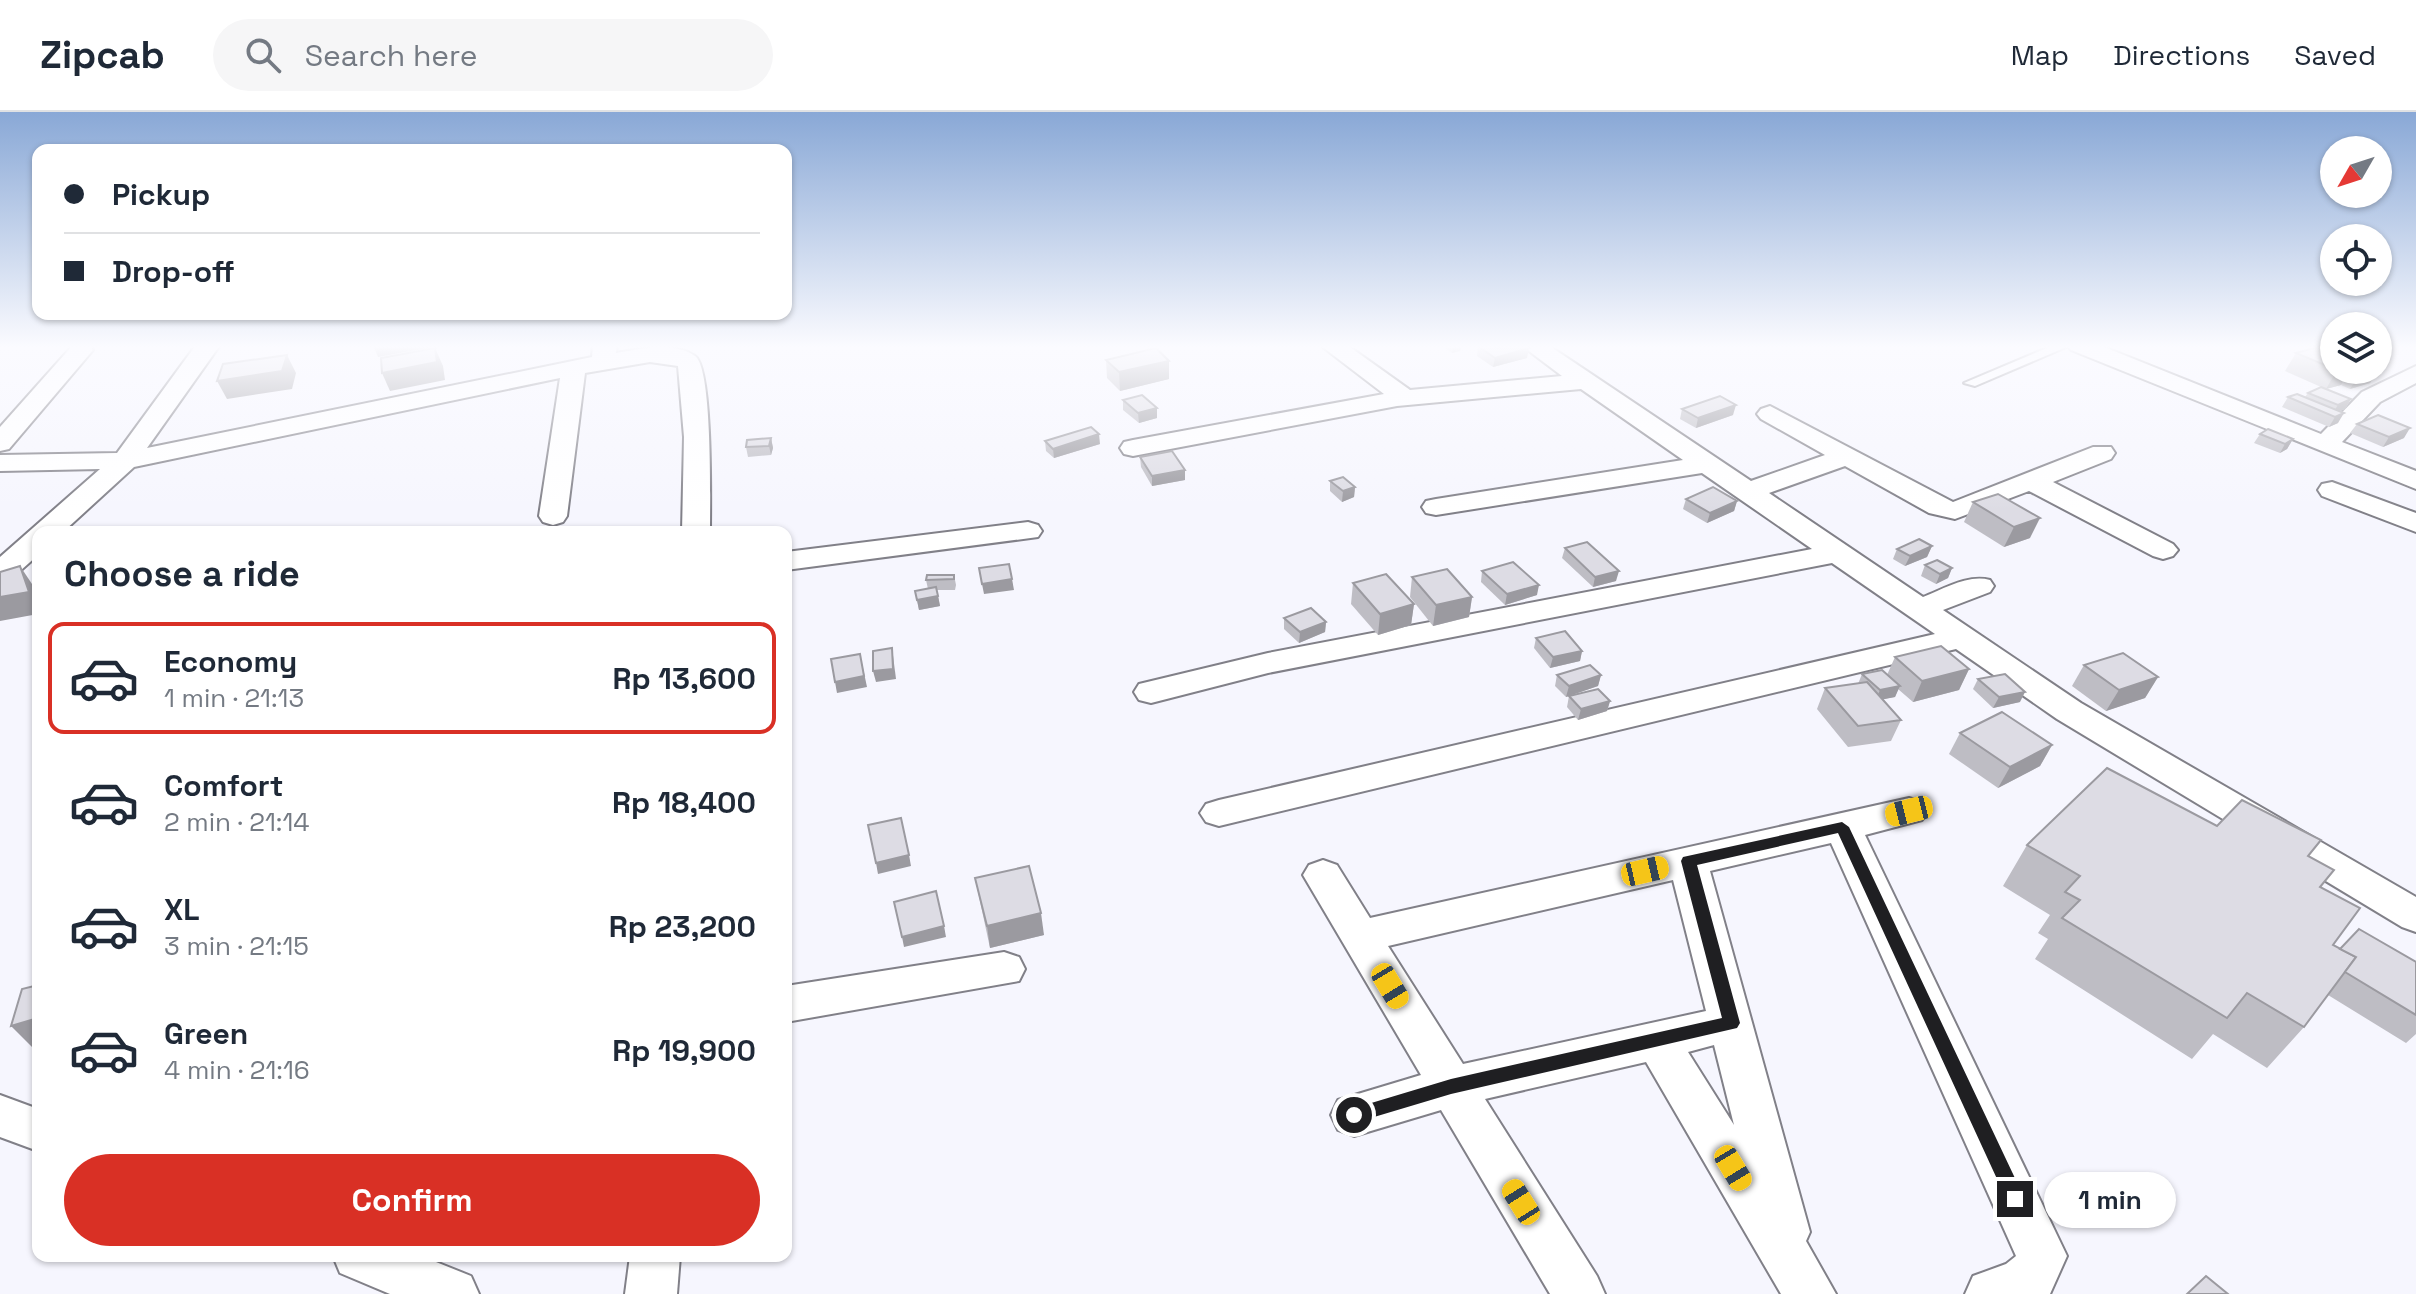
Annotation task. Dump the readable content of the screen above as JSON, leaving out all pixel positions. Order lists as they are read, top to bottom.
{
  "north": "bottom left",
  "page": {
    "header": "Zipcab",
    "search": "Search here",
    "nav": ["Map", "Directions", "Saved"],
    "banner": ["Pickup", "Drop-off"],
    "heading": "Choose a ride",
    "list": [
      {
        "name": "Economy",
        "note": "1 min · 21:13",
        "value": "Rp 13,600"
      },
      {
        "name": "Comfort",
        "note": "2 min · 21:14",
        "value": "Rp 18,400"
      },
      {
        "name": "XL",
        "note": "3 min · 21:15",
        "value": "Rp 23,200"
      },
      {
        "name": "Green",
        "note": "4 min · 21:16",
        "value": "Rp 19,900"
      }
    ],
    "buttons": "Confirm",
    "bubble": "1 min"
  }
}
